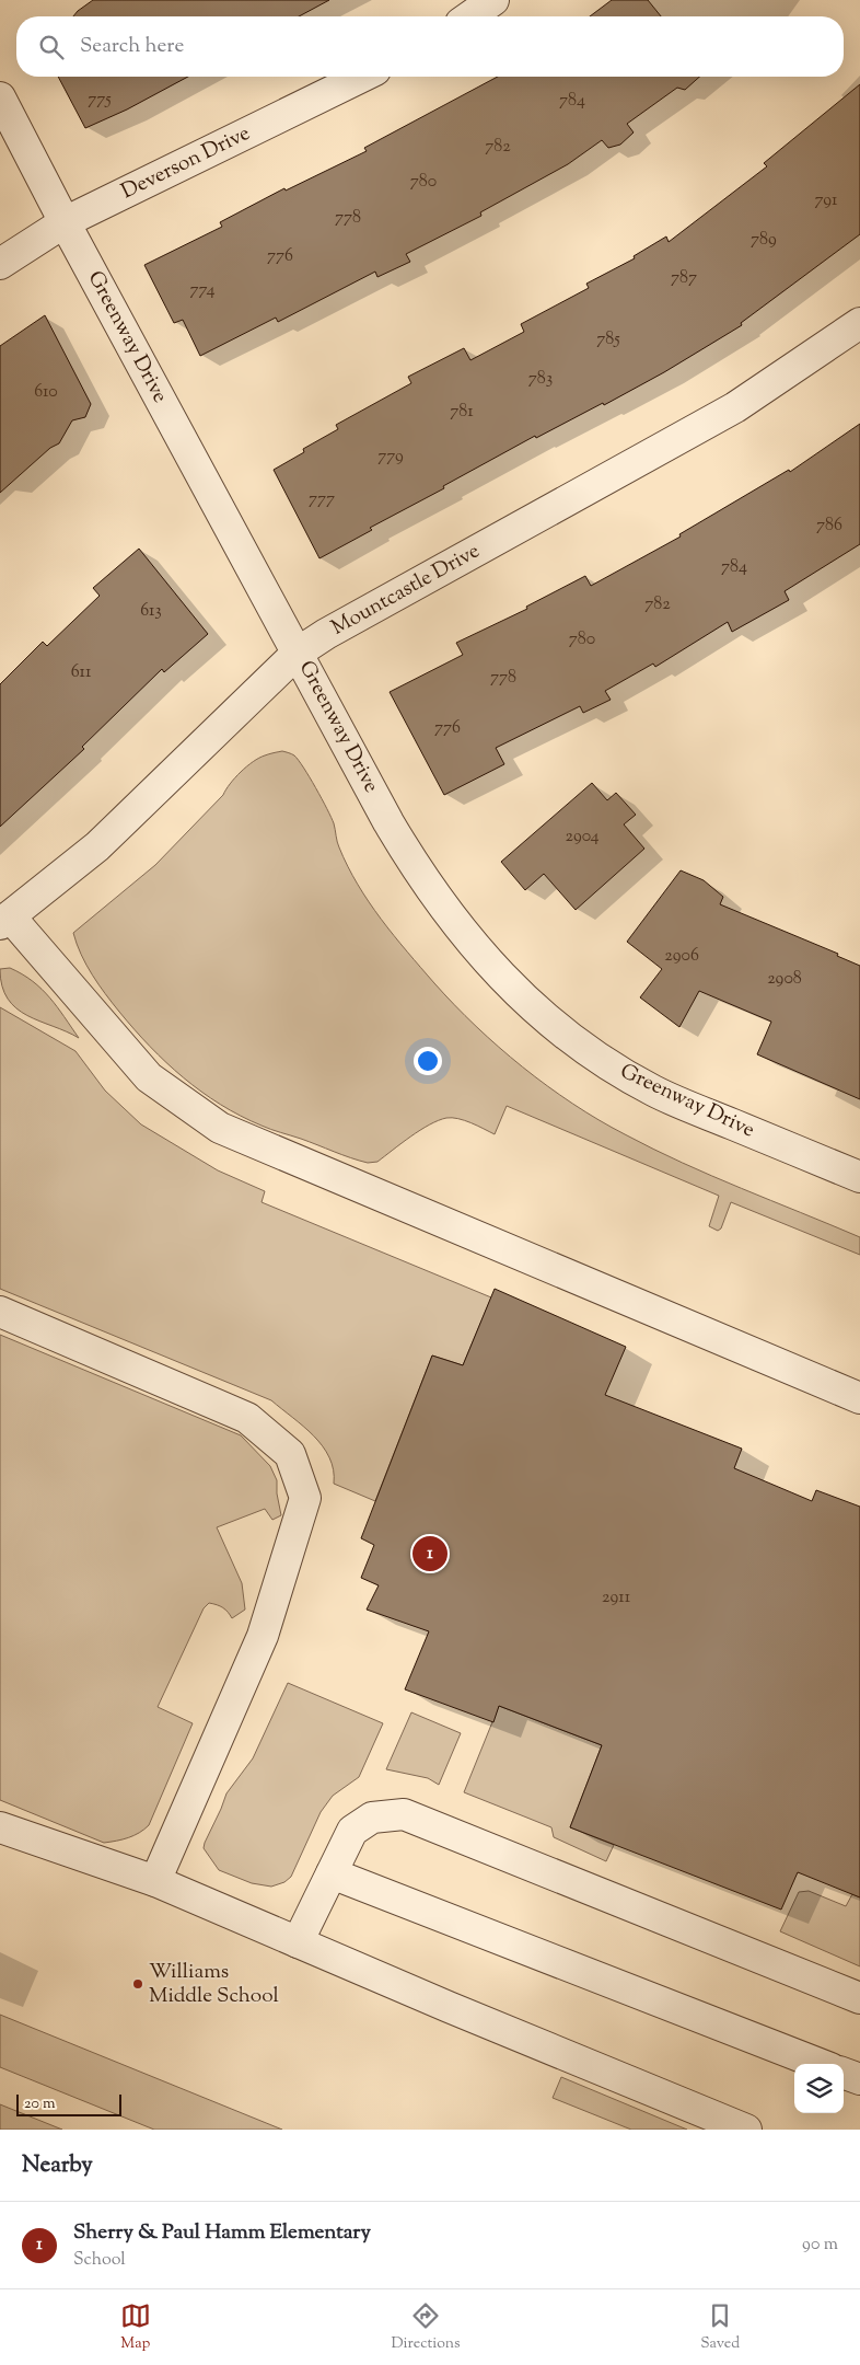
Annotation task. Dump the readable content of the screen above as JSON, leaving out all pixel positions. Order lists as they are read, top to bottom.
{
  "streets": {
    "street": ["Deverson Drive", "Greenway Drive", "Mountcastle Drive"]
  },
  "crossings": [
    ["Deverson Drive", "Greenway Drive"],
    ["Greenway Drive", "Mountcastle Drive"]
  ],
  "places": ["Williams Middle School"],
  "house_numbers": [
    "775",
    "784",
    "782",
    "780",
    "791",
    "778",
    "789",
    "776",
    "787",
    "774",
    "785",
    "783",
    "610",
    "781",
    "779",
    "777",
    "786",
    "784",
    "782",
    "613",
    "780",
    "611",
    "778",
    "776",
    "2904",
    "2906",
    "2908",
    "2911"
  ],
  "scale_bar": "20 m",
  "page": {
    "search": "Search here",
    "pins": "1",
    "scale": "20 m",
    "heading": "Nearby",
    "list": [
      {
        "mark": "1",
        "name": "Sherry & Paul Hamm Elementary",
        "note": "School",
        "value": "90 m"
      }
    ],
    "nav": ["Map", "Directions", "Saved"]
  }
}
